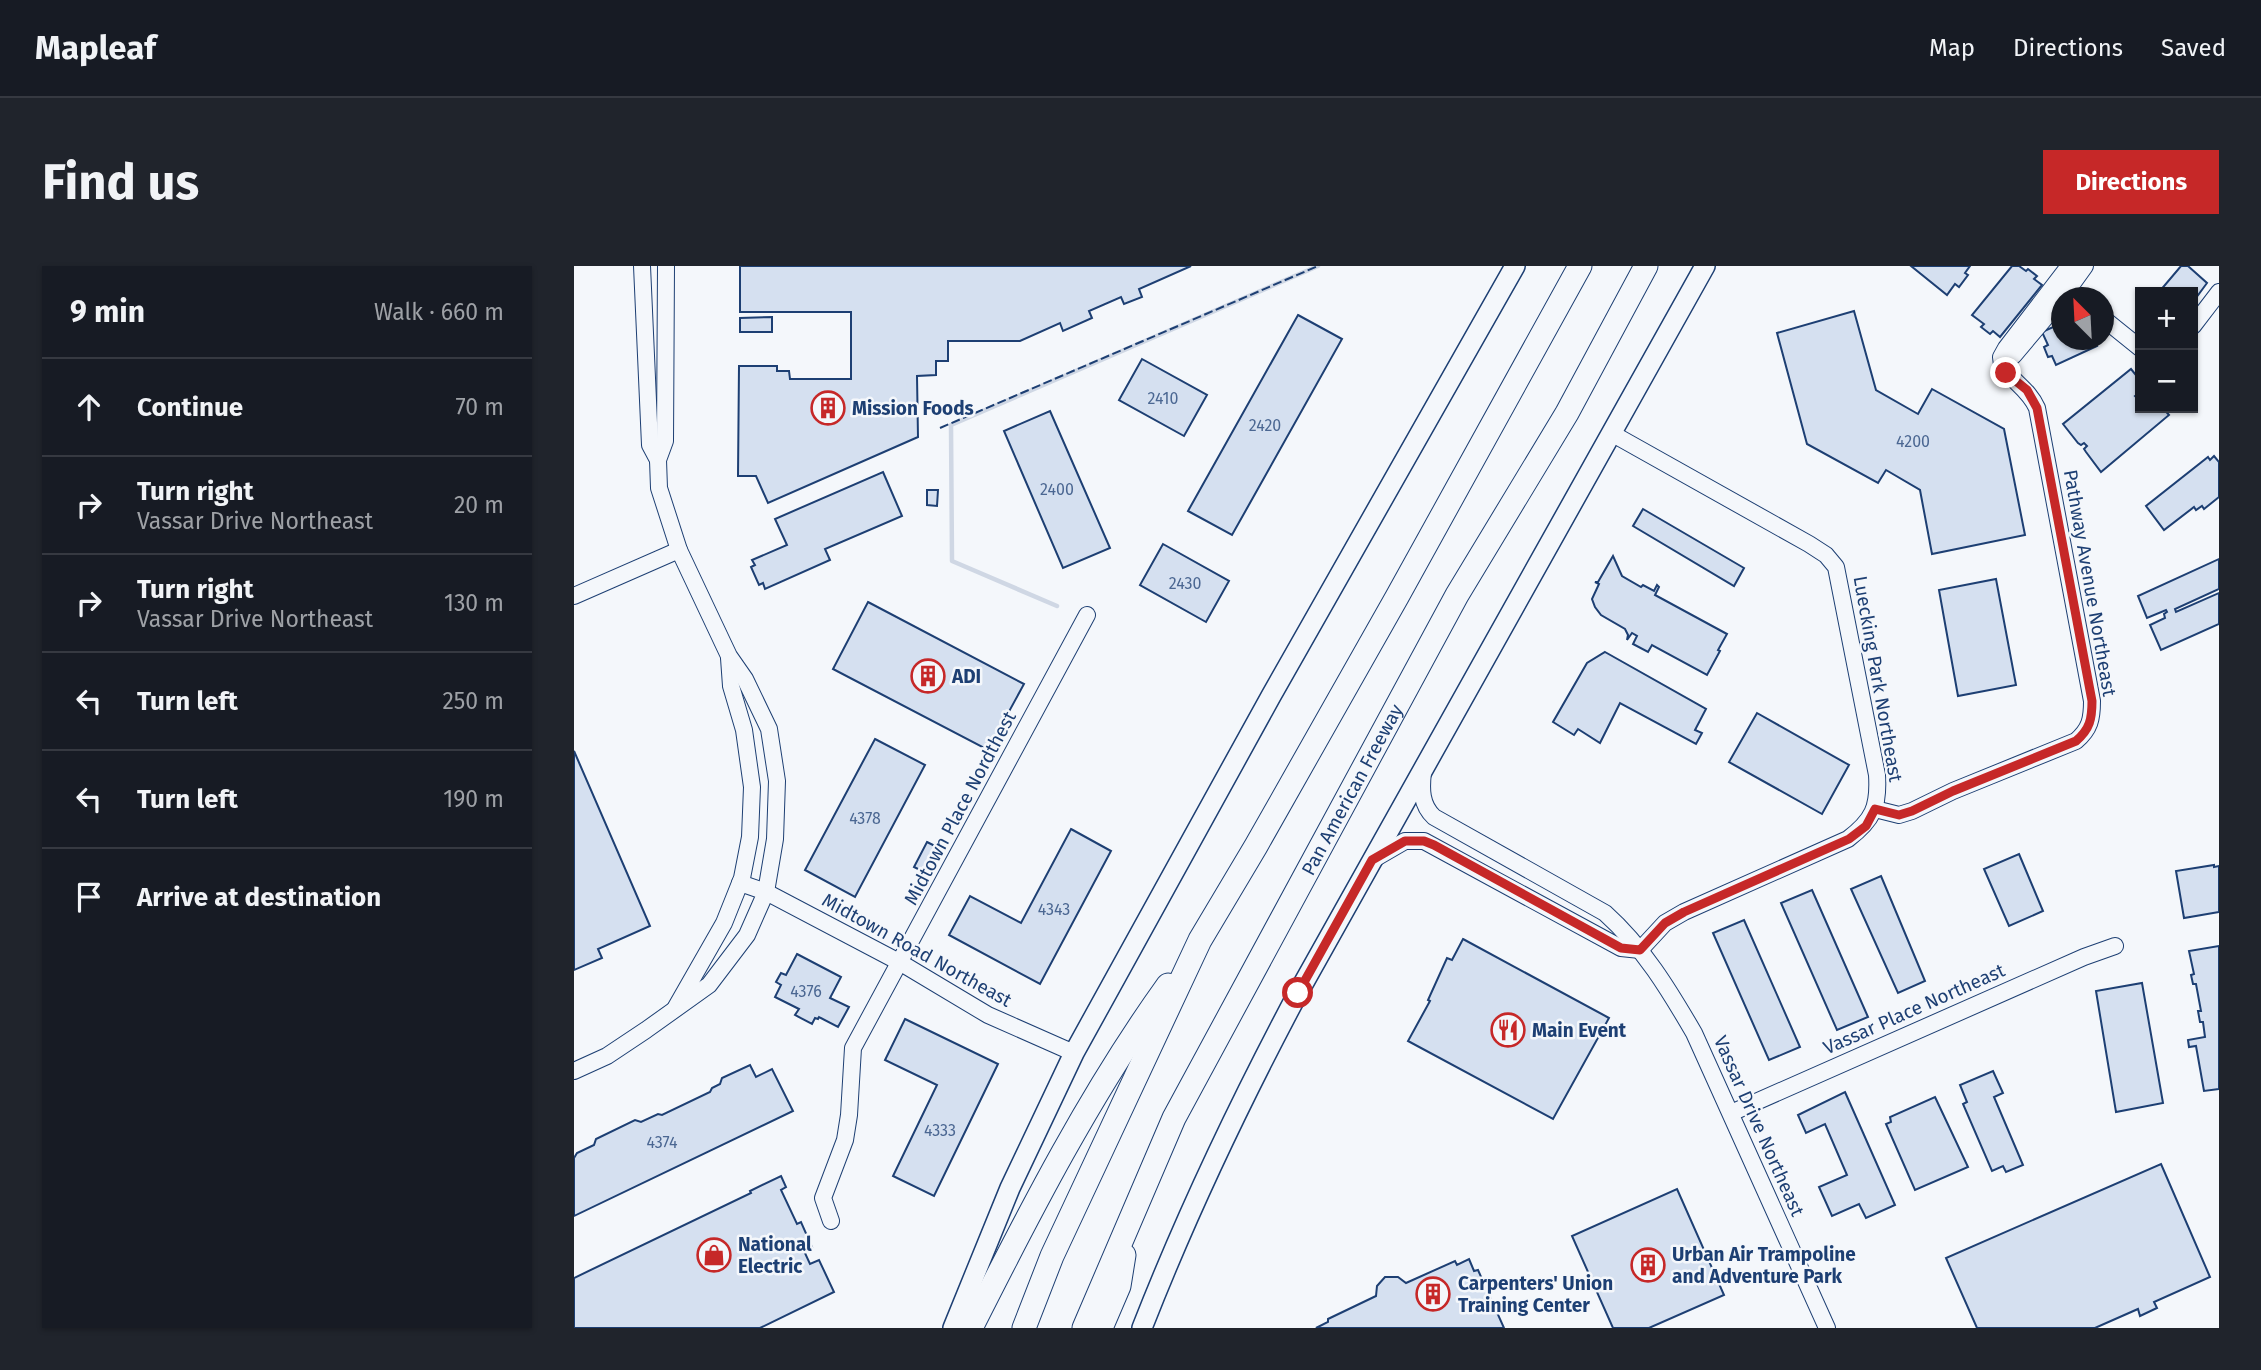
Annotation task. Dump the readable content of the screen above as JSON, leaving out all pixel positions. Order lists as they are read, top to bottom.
{
  "streets": {
    "highway": ["Pan American Freeway"],
    "street": [
      "Pathway Avenue Northeast",
      "Luecking Park Northeast",
      "Midtown Place Nordthest",
      "Midtown Road Northeast",
      "Vassar Place Northeast",
      "Vassar Drive Northeast"
    ]
  },
  "crossings": [
    ["Pathway Avenue Northeast", "Luecking Park Northeast"],
    ["Midtown Place Nordthest", "Midtown Road Northeast"],
    ["Vassar Place Northeast", "Vassar Drive Northeast"]
  ],
  "places": {
    "building": [
      "Mission Foods",
      "ADI",
      "Urban Air Trampoline and Adventure Park",
      "Carpenters' Union Training Center"
    ],
    "restaurant": ["Main Event"],
    "shop": ["National Electric"]
  },
  "house_numbers": [
    "2410",
    "2420",
    "4200",
    "2400",
    "2430",
    "4378",
    "4343",
    "4376",
    "4333",
    "4374"
  ],
  "north": "top left",
  "page": {
    "header": "Mapleaf",
    "nav": ["Map", "Directions", "Saved"],
    "buttons": "Directions",
    "title": "Find us",
    "heading": ["9 min", "Walk · 660 m"],
    "map_buttons": ["+", "−"],
    "list": [
      ["Continue", "70 m"],
      ["Turn right", "Vassar Drive Northeast", "20 m"],
      ["Turn right", "Vassar Drive Northeast", "130 m"],
      ["Turn left", "250 m"],
      ["Turn left", "190 m"],
      "Arrive at destination"
    ]
  }
}
